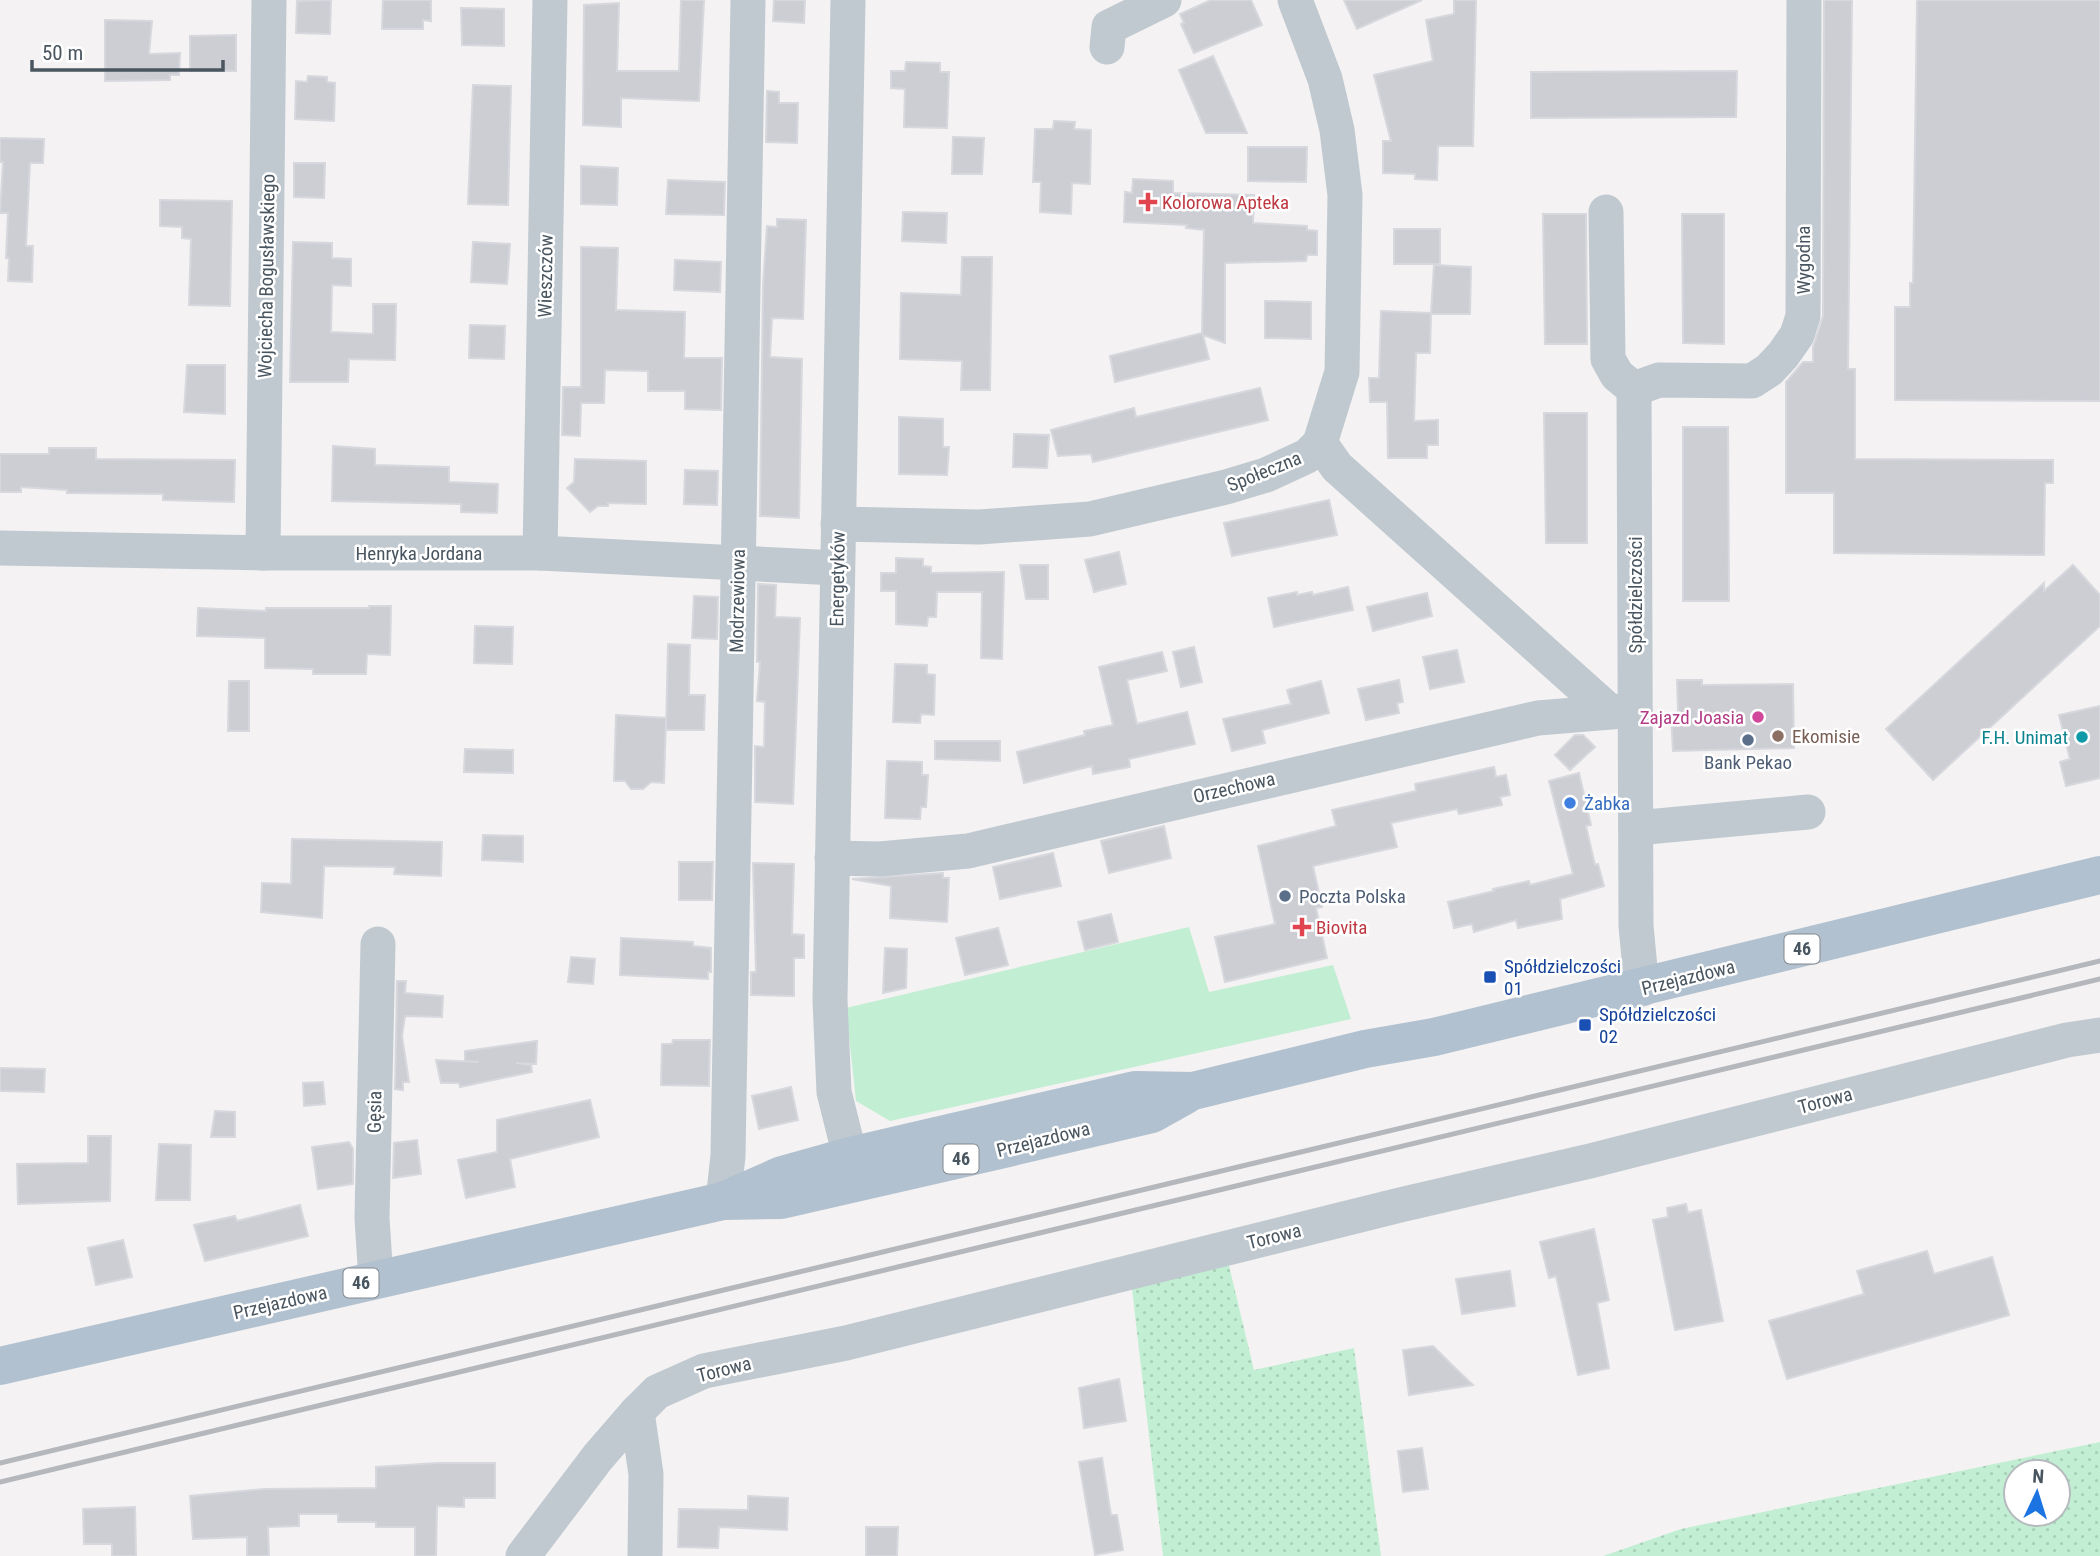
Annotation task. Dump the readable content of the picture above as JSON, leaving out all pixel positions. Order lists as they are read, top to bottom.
{
  "streets": {
    "main road": ["46", "Przejazdowa"],
    "street": [
      "Wygodna",
      "Wojciecha Bogusławskiego",
      "Wieszczów",
      "Społeczna",
      "Henryka Jordana",
      "Energetyków",
      "Spółdzielczości",
      "Modrzewiowa",
      "Orzechowa",
      "Torowa",
      "Gęsia"
    ]
  },
  "crossings": [
    ["Wygodna", "Spółdzielczości"],
    ["Wojciecha Bogusławskiego", "Henryka Jordana"],
    ["Wieszczów", "Henryka Jordana"],
    ["Społeczna", "Energetyków"],
    ["Henryka Jordana", "Energetyków"],
    ["Henryka Jordana", "Modrzewiowa"],
    ["Energetyków", "Orzechowa"],
    ["Energetyków", "Przejazdowa"],
    ["Spółdzielczości", "Orzechowa"],
    ["Spółdzielczości", "Przejazdowa"],
    ["Modrzewiowa", "Przejazdowa"],
    ["Przejazdowa", "Gęsia"]
  ],
  "places": {
    "health": ["Kolorowa Apteka", "Biovita"],
    "other": [
      "Zajazd Joasia",
      "Ekomisie",
      "F.H. Unimat",
      "Bank Pekao",
      "Żabka",
      "Poczta Polska"
    ],
    "transit": ["Spółdzielczości 01", "Spółdzielczości 02"]
  },
  "scale_bar": "50 m",
  "north": "top"
}
